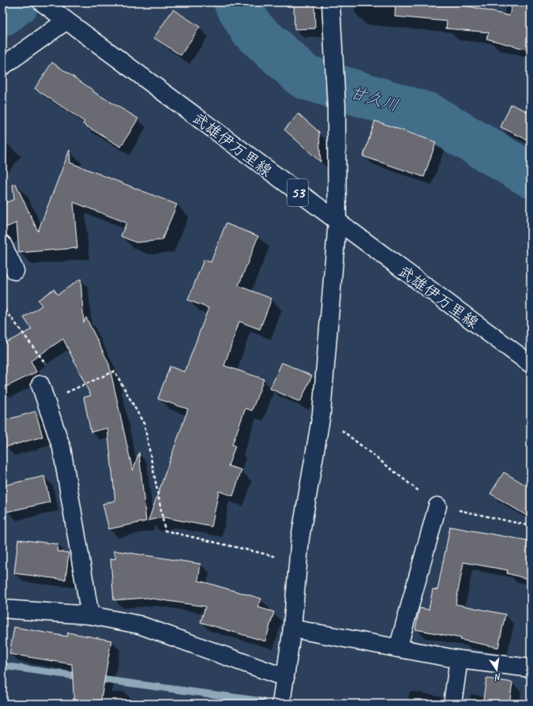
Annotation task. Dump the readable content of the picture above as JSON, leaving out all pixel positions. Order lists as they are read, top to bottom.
{
  "streets": {
    "street": ["武雄伊万里線", "53"]
  },
  "water": ["甘久川"],
  "north": "bottom"
}
